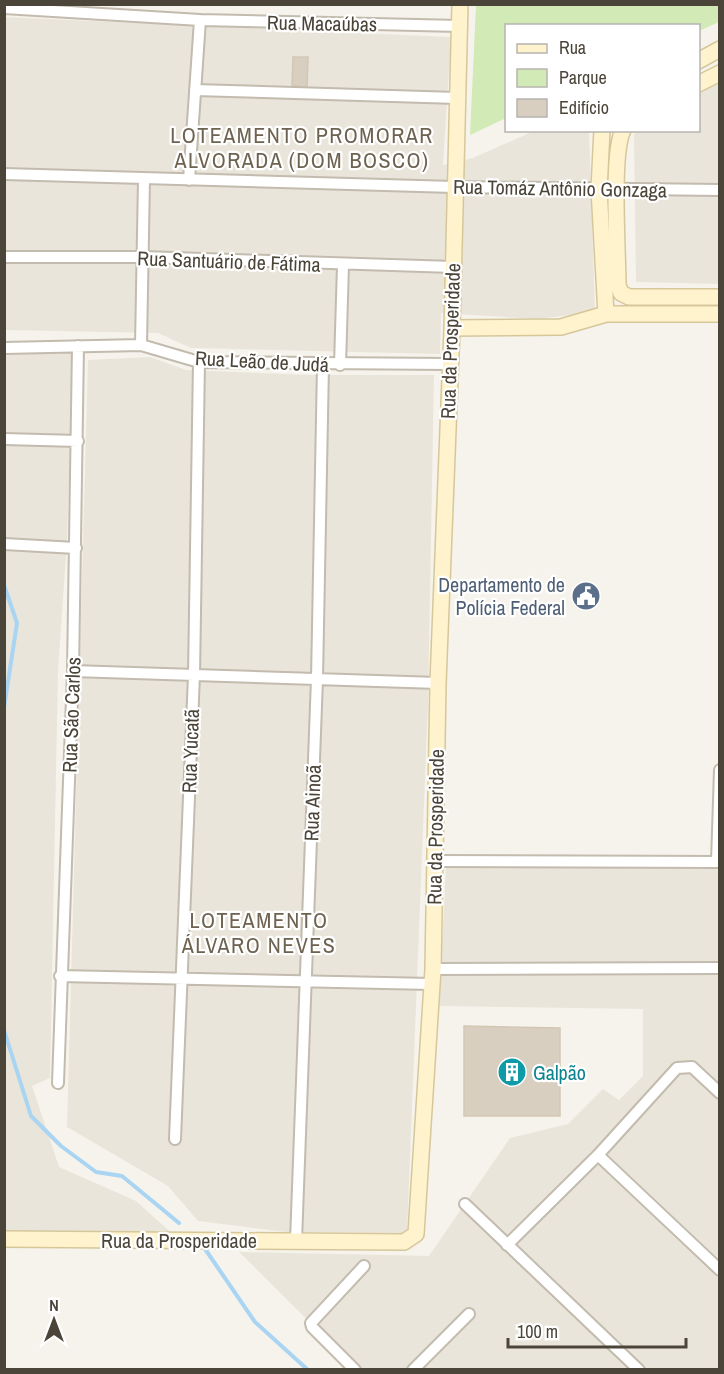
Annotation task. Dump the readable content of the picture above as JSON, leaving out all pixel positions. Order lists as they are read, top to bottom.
{
  "streets": {
    "street": [
      "Rua Macaúbas",
      "Rua Tomáz Antônio Gonzaga",
      "Rua Santuário de Fátima",
      "Rua da Prosperidade",
      "Rua Leão de Judá",
      "Rua São Carlos",
      "Rua Yucatã",
      "Rua Ainoã"
    ]
  },
  "crossings": [
    ["Rua Macaúbas", "Rua da Prosperidade"],
    ["Rua Tomáz Antônio Gonzaga", "Rua da Prosperidade"],
    ["Rua Santuário de Fátima", "Rua da Prosperidade"],
    ["Rua da Prosperidade", "Rua Leão de Judá"],
    ["Rua da Prosperidade", "Rua Ainoã"],
    ["Rua Leão de Judá", "Rua São Carlos"],
    ["Rua Leão de Judá", "Rua Yucatã"],
    ["Rua Leão de Judá", "Rua Ainoã"]
  ],
  "districts": ["LOTEAMENTO PROMORAR ALVORADA (DOM BOSCO)", "LOTEAMENTO ÁLVARO NEVES"],
  "places": {
    "public building": ["Departamento de Polícia Federal"],
    "building": ["Galpão"]
  },
  "legend": ["Rua", "Parque", "Edifício"],
  "scale_bar": "100 m",
  "north": "top"
}
